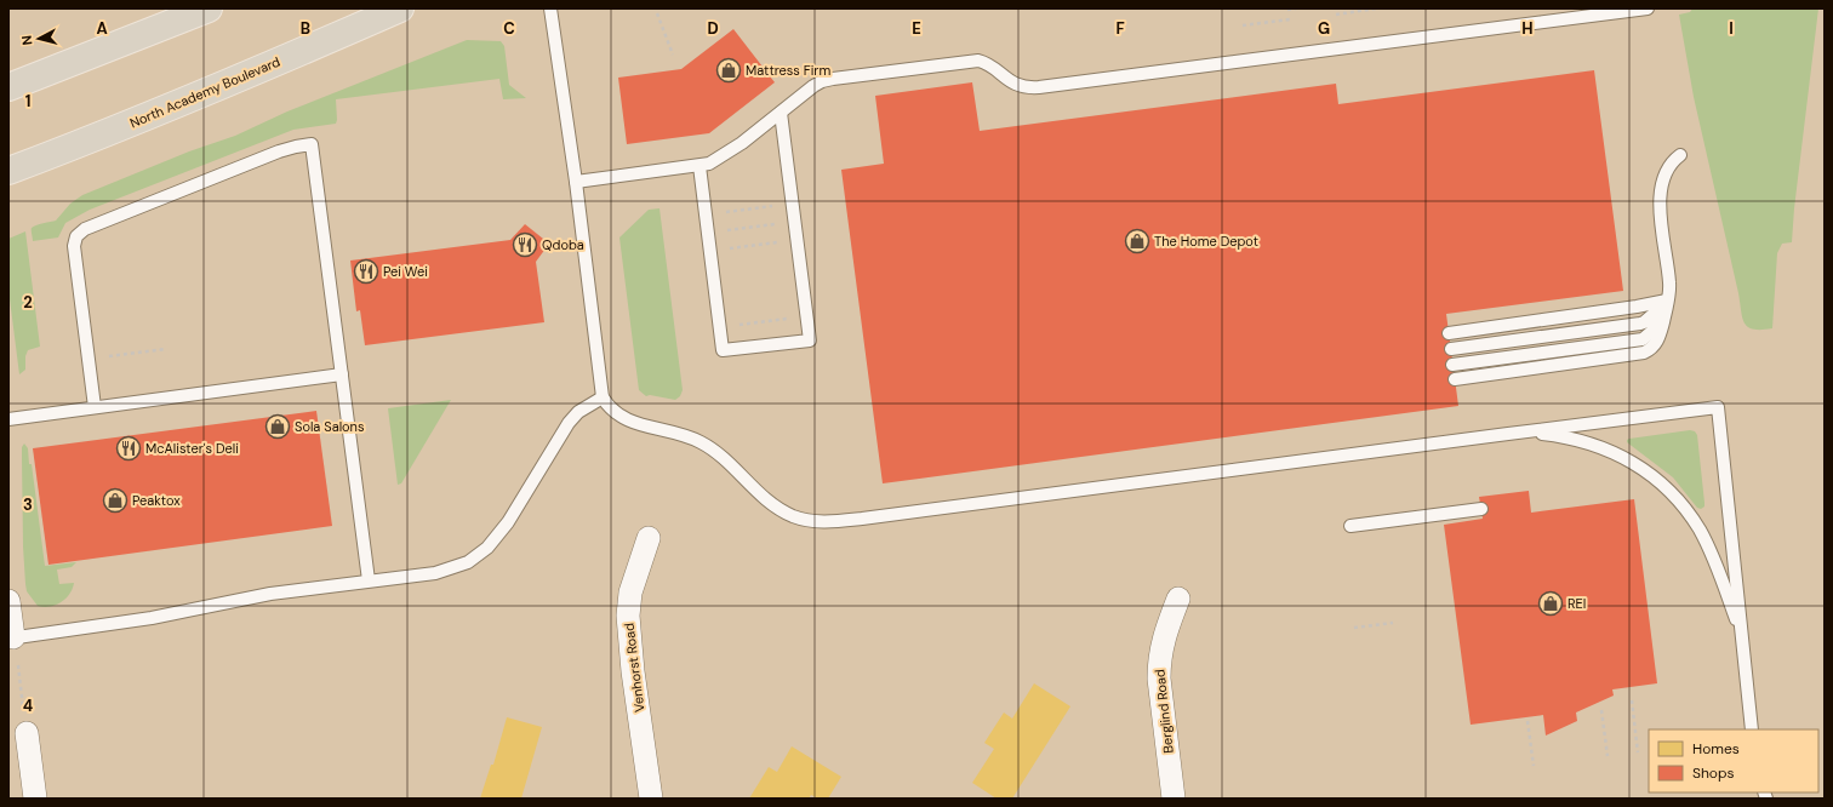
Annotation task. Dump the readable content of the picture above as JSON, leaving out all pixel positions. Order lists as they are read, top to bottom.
{
  "streets": {
    "highway": ["North Academy Boulevard"],
    "street": ["Venhorst Road", "Berglind Road"]
  },
  "places": {
    "shop": [
      "Mattress Firm",
      "The Home Depot",
      "Sola Salons",
      "Peaktox",
      "REI"
    ],
    "restaurant": ["Qdoba", "Pei Wei", "McAlister's Deli"]
  },
  "legend": ["Homes", "Shops"],
  "north": "left",
  "grid": {
    "columns": [
      "A",
      "B",
      "C",
      "D",
      "E",
      "F",
      "G",
      "H",
      "I"
    ],
    "rows": [
      "1",
      "2",
      "3",
      "4"
    ]
  }
}
